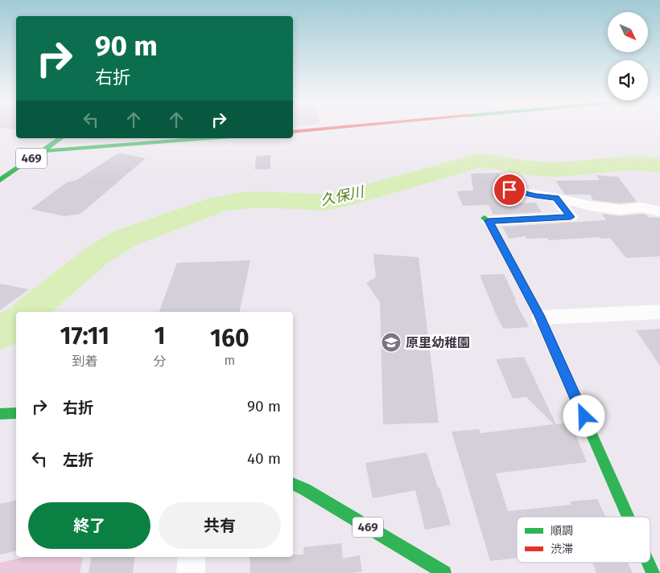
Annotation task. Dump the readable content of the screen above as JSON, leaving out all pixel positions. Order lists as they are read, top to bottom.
{
  "streets": {
    "main road": ["469"]
  },
  "water": ["久保川"],
  "places": {
    "school or university": ["原里幼稚園"]
  },
  "legend": ["順調", "渋滞"],
  "north": "bottom right",
  "page": {
    "turn": ["90 m", "右折"],
    "eta": [
      "17:11",
      "到着",
      "1",
      "分",
      "160",
      "m"
    ],
    "list": [
      {
        "name": "右折",
        "value": "90 m"
      },
      {
        "name": "左折",
        "value": "40 m"
      }
    ],
    "buttons": ["終了", "共有"]
  }
}
